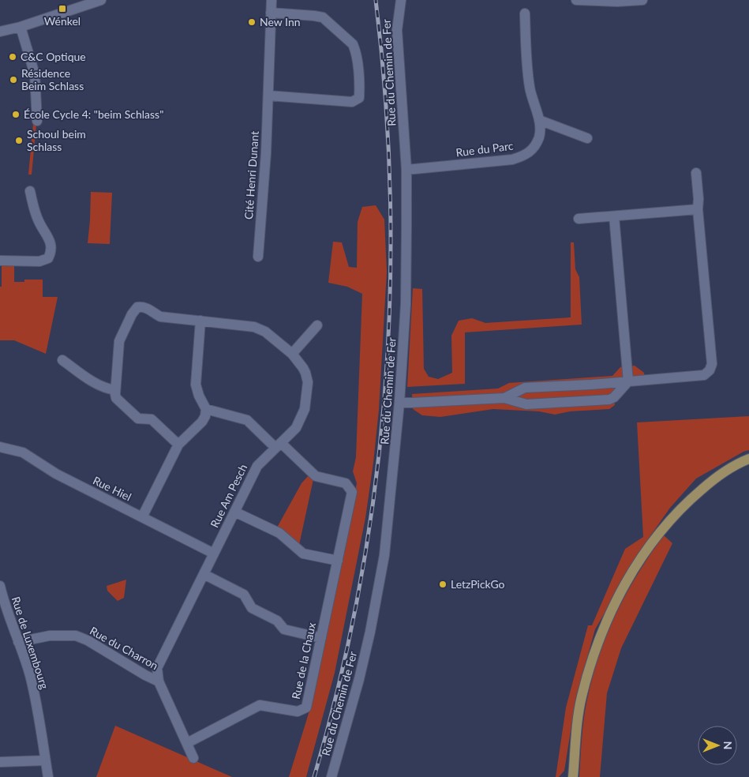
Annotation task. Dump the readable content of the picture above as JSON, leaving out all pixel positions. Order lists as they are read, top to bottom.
{
  "streets": {
    "street": [
      "Rue du Chemin de Fer",
      "Rue du Parc",
      "Cité Henri Dunant",
      "Rue Hiel",
      "Rue Am Pesch",
      "Rue de Luxembourg",
      "Rue du Charron",
      "Rue de la Chaux"
    ]
  },
  "crossings": [
    ["Rue du Chemin de Fer", "Rue du Parc"],
    ["Rue Hiel", "Rue Am Pesch"],
    ["Rue Am Pesch", "Rue du Charron"],
    ["Rue Am Pesch", "Rue de la Chaux"],
    ["Rue de Luxembourg", "Rue du Charron"],
    ["Rue du Charron", "Rue de la Chaux"]
  ],
  "places": {
    "transit": ["Wénkel"],
    "other": [
      "New Inn",
      "C&C Optique",
      "Résidence Beim Schlass",
      "École Cycle 4: \"beim Schlass\"",
      "Schoul beim Schlass",
      "LetzPickGo"
    ]
  },
  "north": "right"
}
